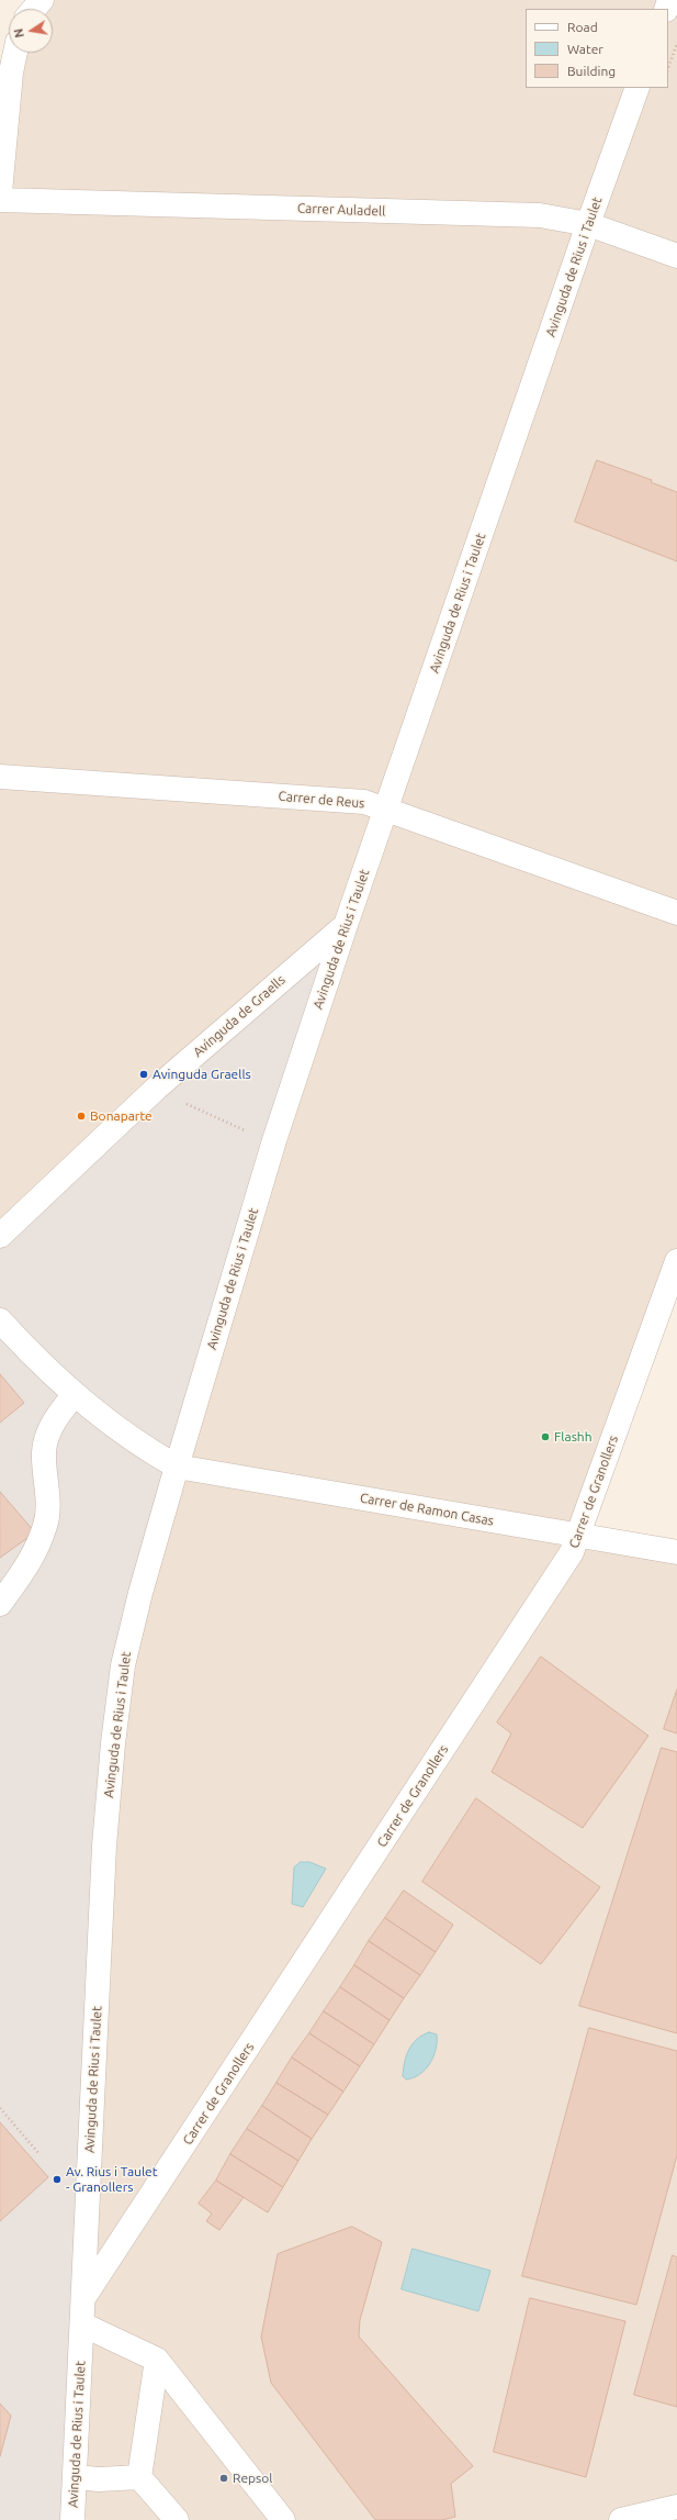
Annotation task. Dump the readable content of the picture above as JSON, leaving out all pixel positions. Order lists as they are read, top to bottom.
{
  "streets": {
    "street": [
      "Carrer Auladell",
      "Avinguda de Rius i Taulet",
      "Carrer de Reus",
      "Avinguda de Graells",
      "Carrer de Granollers",
      "Carrer de Ramon Casas"
    ]
  },
  "crossings": [
    ["Carrer Auladell", "Avinguda de Rius i Taulet"],
    ["Avinguda de Rius i Taulet", "Carrer de Reus"],
    ["Avinguda de Rius i Taulet", "Avinguda de Graells"],
    ["Avinguda de Rius i Taulet", "Carrer de Granollers"],
    ["Avinguda de Rius i Taulet", "Carrer de Ramon Casas"],
    ["Carrer de Granollers", "Carrer de Ramon Casas"]
  ],
  "places": [
    "Avinguda Graells",
    "Bonaparte",
    "Flashh",
    "Av. Rius i Taulet - Granollers",
    "Repsol"
  ],
  "legend": ["Road", "Water", "Building"],
  "north": "left"
}
